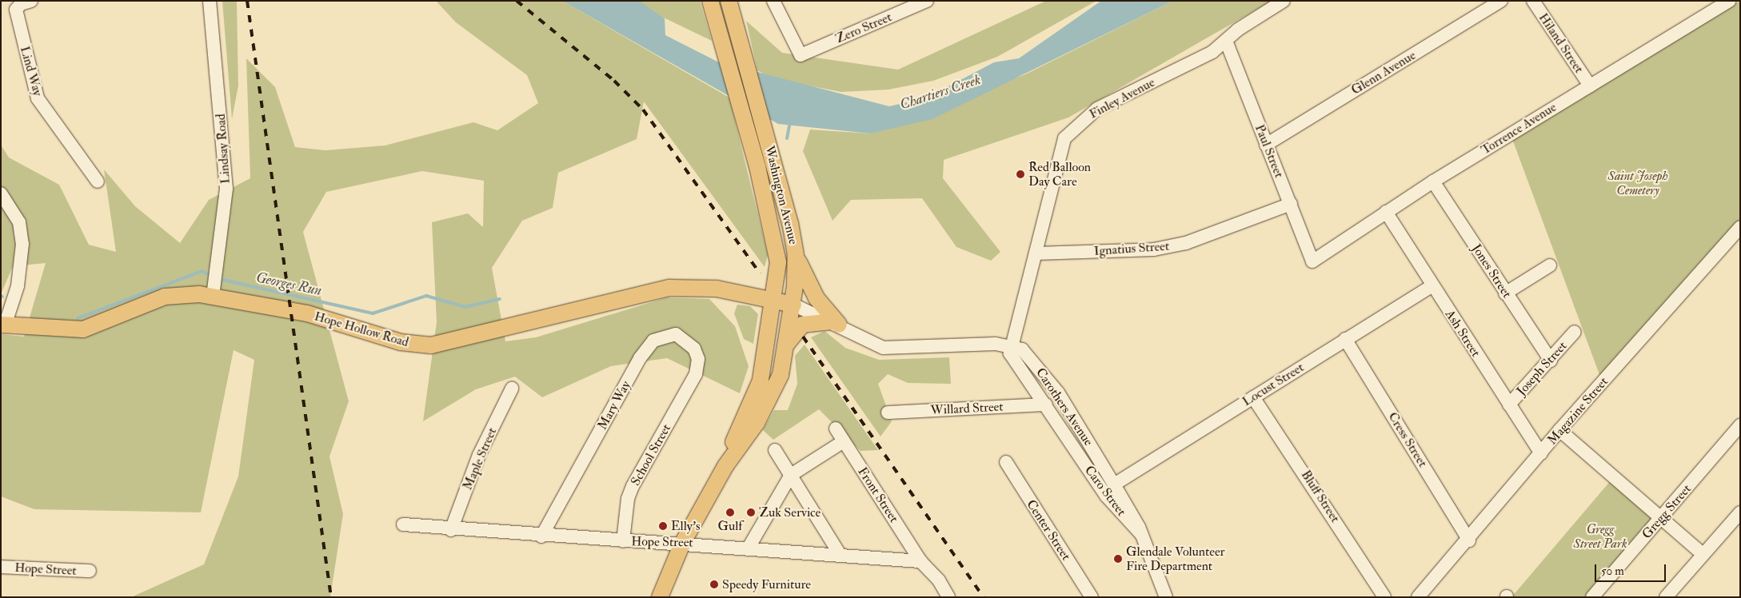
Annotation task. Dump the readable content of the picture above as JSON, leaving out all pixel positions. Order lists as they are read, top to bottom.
{
  "streets": {
    "main road": ["Washington Avenue", "Hope Hollow Road"],
    "street": [
      "Zero Street",
      "Hiland Street",
      "Lind Way",
      "Glenn Avenue",
      "Finley Avenue",
      "Torrence Avenue",
      "Lindsay Road",
      "Paul Street",
      "Ignatius Street",
      "Jones Street",
      "Ash Street",
      "Joseph Street",
      "Locust Street",
      "Mary Way",
      "Carothers Avenue",
      "Willard Street",
      "Magazine Street",
      "Cress Street",
      "School Street",
      "Maple Street",
      "Caro Street",
      "Front Street",
      "Bluff Street",
      "Gregg Street",
      "Center Street",
      "Hope Street"
    ]
  },
  "crossings": [
    ["Hiland Street", "Torrence Avenue"],
    ["Glenn Avenue", "Paul Street"],
    ["Finley Avenue", "Paul Street"],
    ["Finley Avenue", "Ignatius Street"],
    ["Finley Avenue", "Carothers Avenue"],
    ["Finley Avenue", "Caro Street"],
    ["Torrence Avenue", "Paul Street"],
    ["Torrence Avenue", "Jones Street"],
    ["Torrence Avenue", "Ash Street"],
    ["Lindsay Road", "Hope Hollow Road"],
    ["Paul Street", "Ignatius Street"],
    ["Washington Avenue", "Hope Hollow Road"],
    ["Washington Avenue", "Hope Street"],
    ["Jones Street", "Joseph Street"],
    ["Ash Street", "Joseph Street"],
    ["Ash Street", "Locust Street"],
    ["Ash Street", "Magazine Street"],
    ["Locust Street", "Carothers Avenue"],
    ["Locust Street", "Cress Street"],
    ["Locust Street", "Bluff Street"],
    ["Mary Way", "School Street"],
    ["Mary Way", "Hope Street"],
    ["Carothers Avenue", "Caro Street"],
    ["Willard Street", "Caro Street"],
    ["Magazine Street", "Cress Street"],
    ["School Street", "Hope Street"],
    ["Maple Street", "Hope Street"],
    ["Front Street", "Hope Street"]
  ],
  "water": ["Chartiers Creek", "Georges Run"],
  "parks": ["Saint Joseph Cemetery", "Gregg Street Park"],
  "places": [
    "Red Balloon Day Care",
    "Gulf",
    "Zuk Service",
    "Elly's",
    "Glendale Volunteer Fire Department",
    "Speedy Furniture"
  ],
  "scale_bar": "50 m"
}
